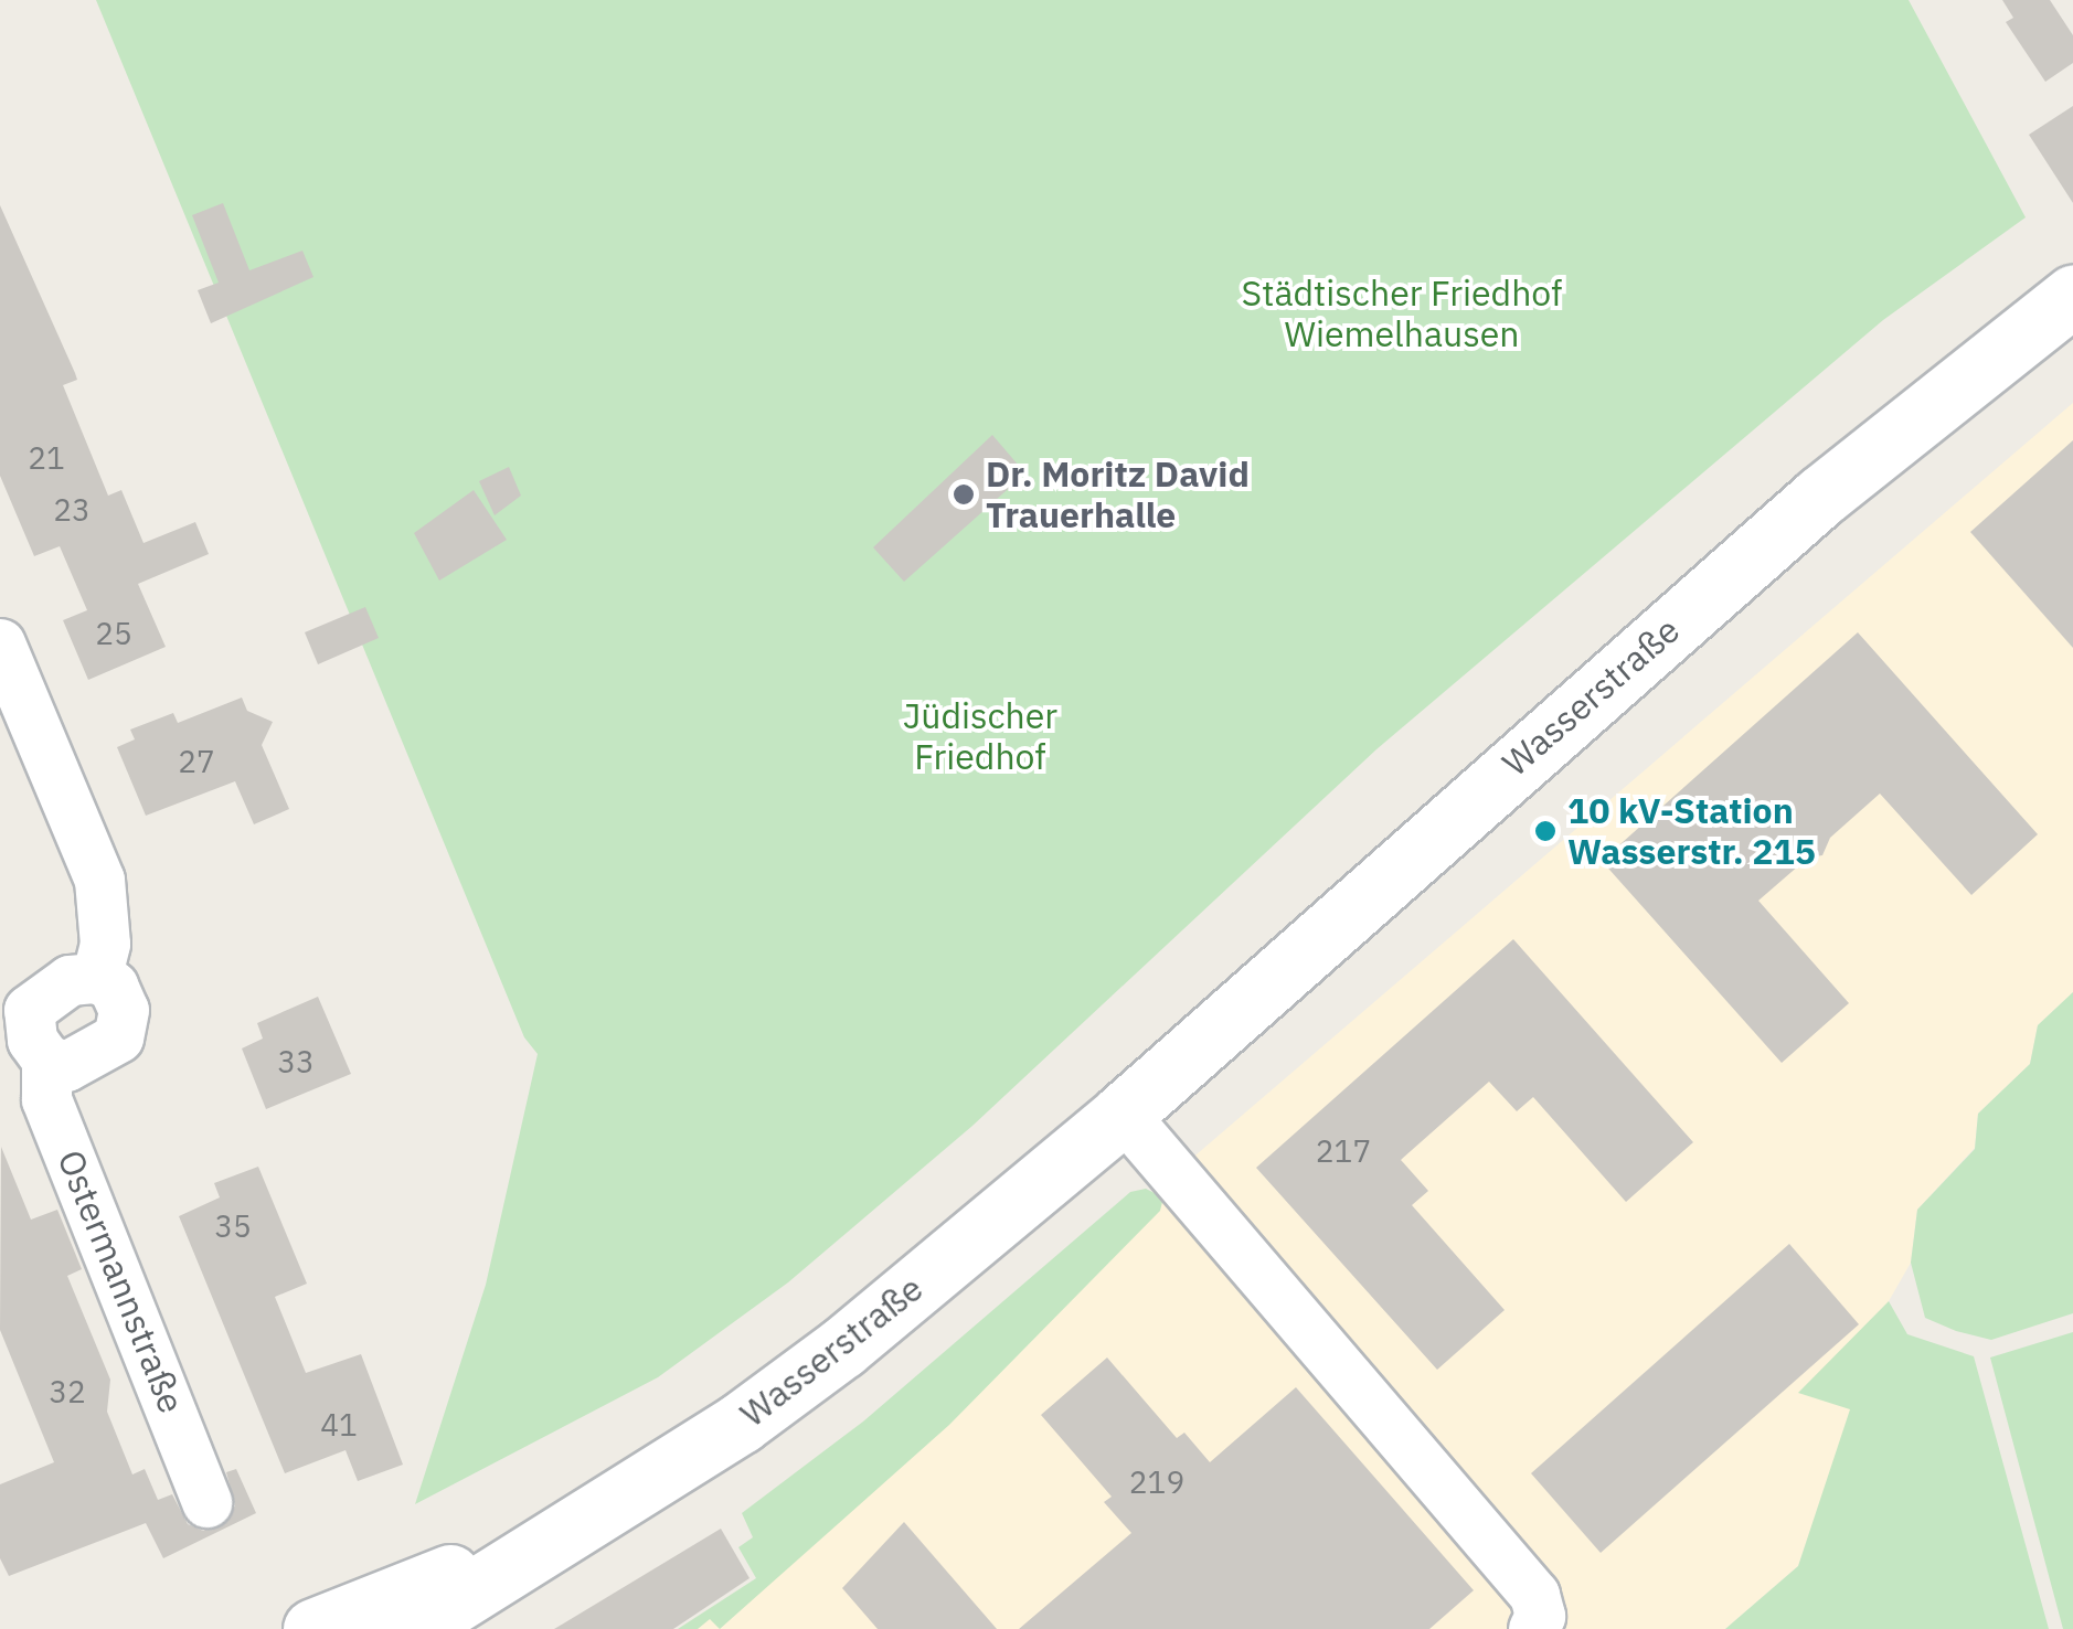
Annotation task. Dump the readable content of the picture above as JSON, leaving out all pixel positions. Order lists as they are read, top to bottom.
{
  "streets": {
    "main road": ["Wasserstraße"],
    "street": ["Ostermannstraße"]
  },
  "parks": ["Städtischer Friedhof Wiemelhausen", "Jüdischer Friedhof"],
  "places": ["Dr. Moritz David Trauerhalle", "10 kV-Station Wasserstr. 215"],
  "house_numbers": [
    "21",
    "23",
    "25",
    "27",
    "33",
    "217",
    "35",
    "32",
    "41",
    "219"
  ]
}
